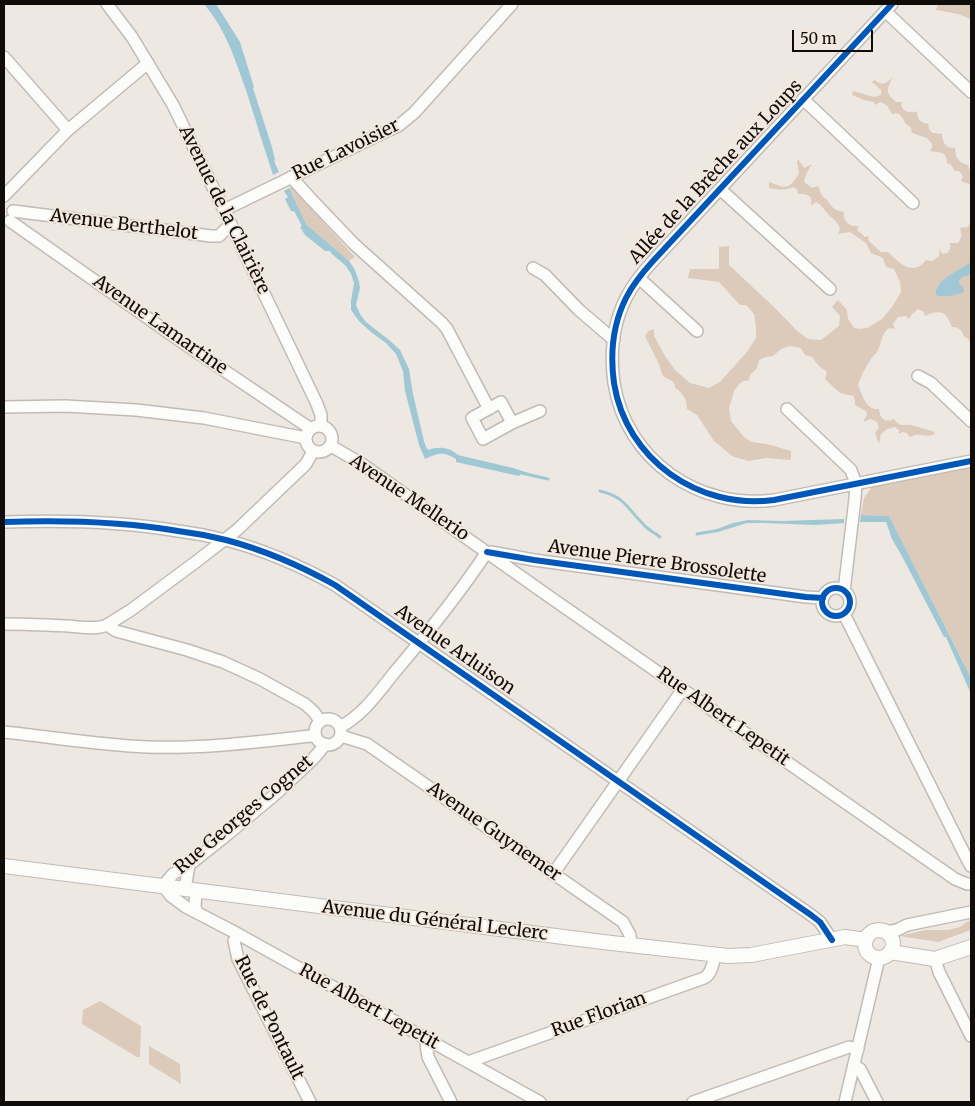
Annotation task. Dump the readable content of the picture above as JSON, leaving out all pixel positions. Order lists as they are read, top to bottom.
{
  "streets": {
    "street": [
      "Rue Lavoisier",
      "Allée de la Brèche aux Loups",
      "Avenue de la Clairière",
      "Avenue Berthelot",
      "Avenue Lamartine",
      "Avenue Mellerio",
      "Avenue Pierre Brossolette",
      "Avenue Arluison",
      "Rue Albert Lepetit",
      "Rue Georges Cognet",
      "Avenue Guynemer",
      "Avenue du Général Leclerc",
      "Rue Florian",
      "Rue de Pontault"
    ]
  },
  "crossings": [
    ["Rue Lavoisier", "Avenue de la Clairière"],
    ["Avenue de la Clairière", "Avenue Berthelot"],
    ["Avenue de la Clairière", "Avenue Lamartine"],
    ["Avenue de la Clairière", "Avenue Mellerio"],
    ["Avenue Berthelot", "Avenue Lamartine"],
    ["Avenue Lamartine", "Avenue Mellerio"],
    ["Avenue Mellerio", "Avenue Pierre Brossolette"],
    ["Avenue Mellerio", "Rue Albert Lepetit"],
    ["Avenue Pierre Brossolette", "Rue Albert Lepetit"],
    ["Avenue Arluison", "Avenue du Général Leclerc"],
    ["Rue Albert Lepetit", "Rue Georges Cognet"],
    ["Rue Albert Lepetit", "Avenue du Général Leclerc"],
    ["Rue Albert Lepetit", "Rue Florian"],
    ["Rue Albert Lepetit", "Rue de Pontault"],
    ["Rue Georges Cognet", "Avenue Guynemer"],
    ["Rue Georges Cognet", "Avenue du Général Leclerc"],
    ["Avenue Guynemer", "Avenue du Général Leclerc"],
    ["Avenue du Général Leclerc", "Rue Florian"]
  ],
  "scale_bar": "50 m"
}
